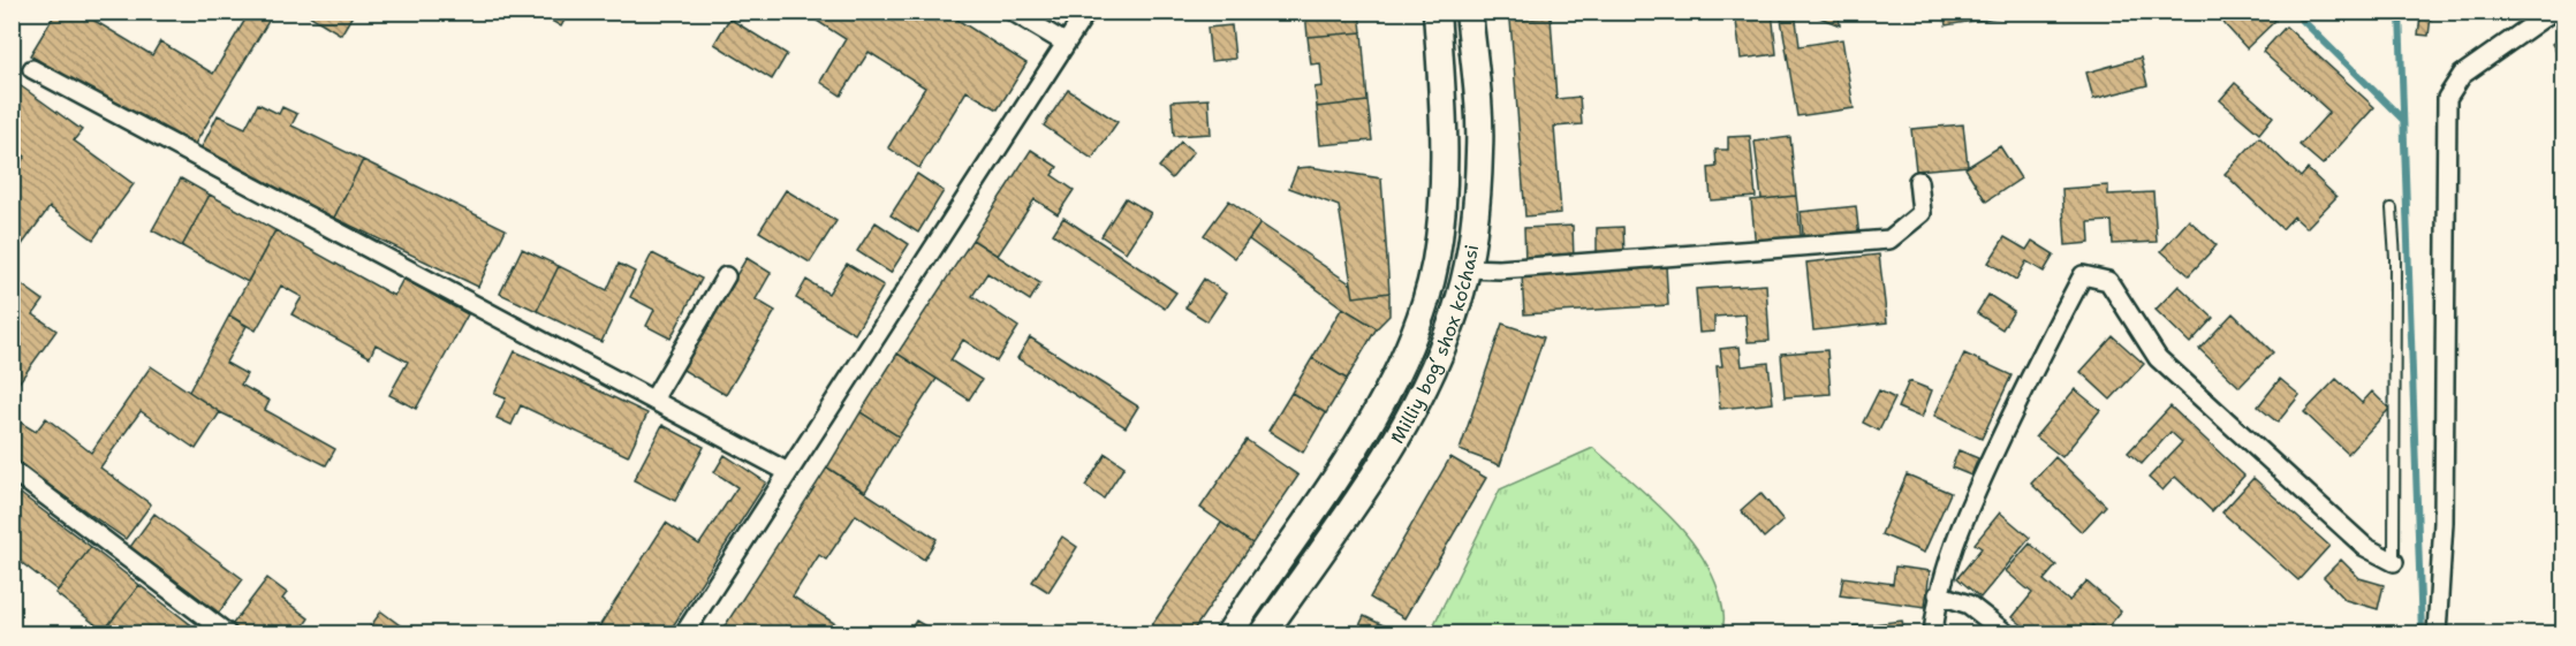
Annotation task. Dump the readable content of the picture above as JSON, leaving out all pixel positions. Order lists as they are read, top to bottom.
{
  "streets": {
    "main road": ["Milliy bog‘ shox ko‘chasi"]
  }
}
